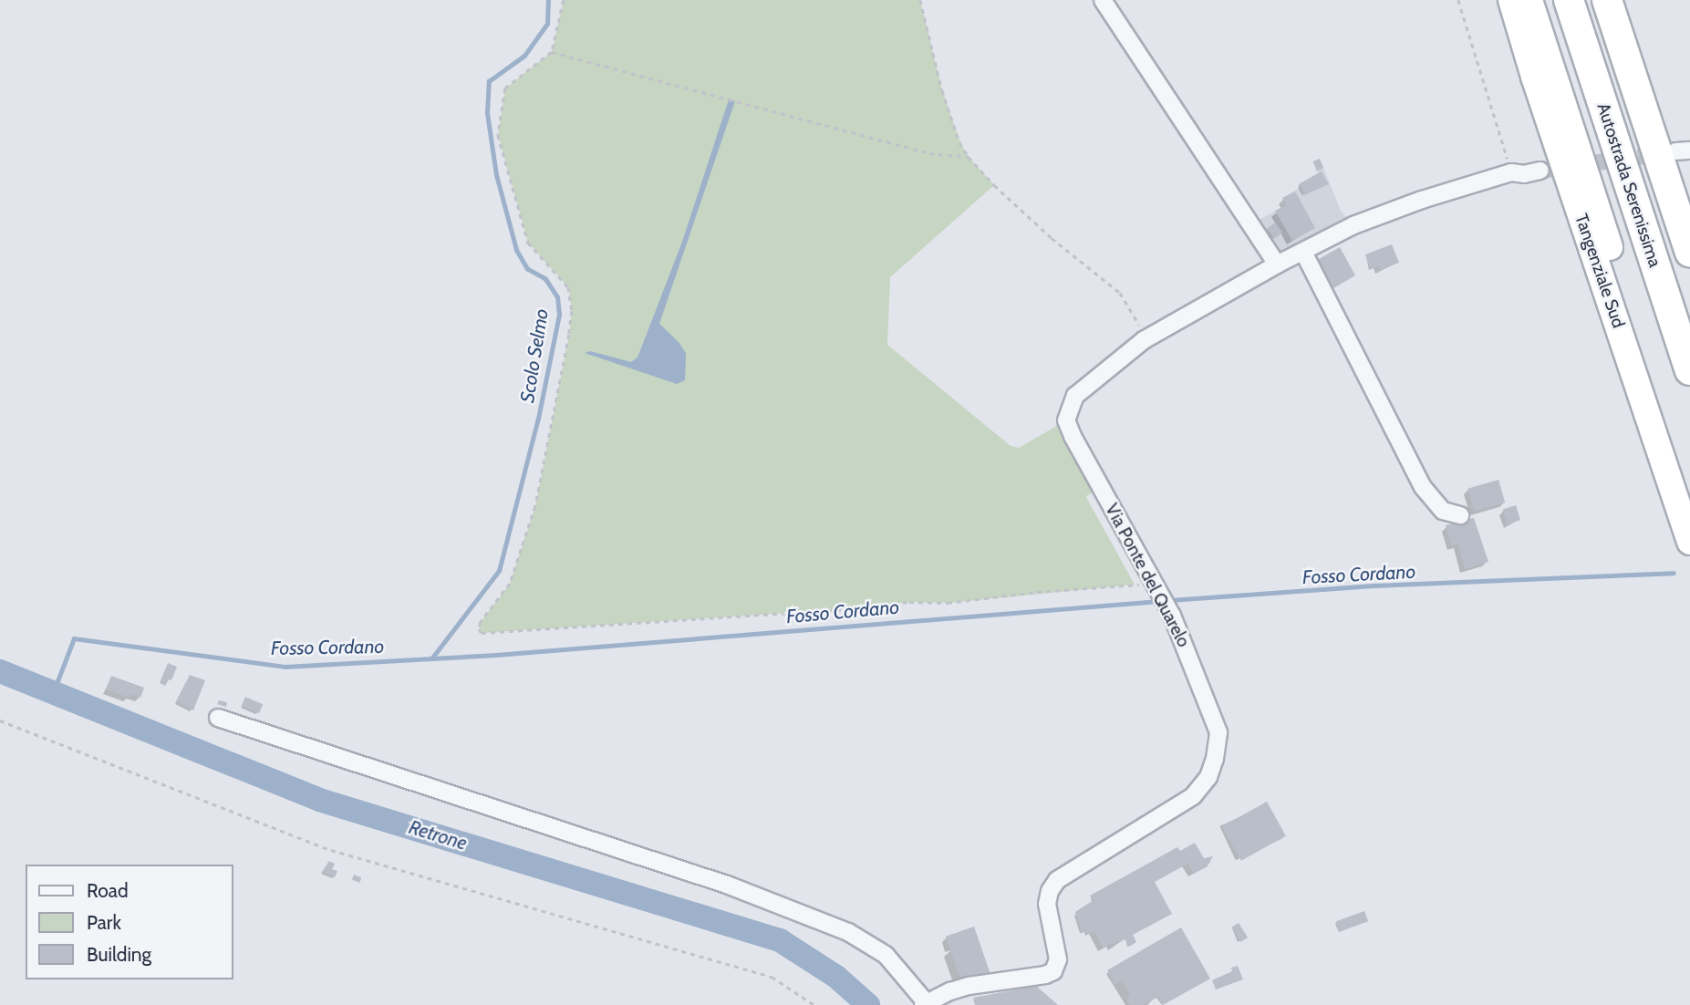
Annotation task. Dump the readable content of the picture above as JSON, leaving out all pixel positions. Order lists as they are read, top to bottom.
{
  "streets": {
    "highway": ["Autostrada Serenissima", "Tangenziale Sud"],
    "street": ["Via Ponte del Quarelo"]
  },
  "water": ["Scolo Selmo", "Fosso Cordano", "Retrone"],
  "legend": ["Road", "Park", "Building"]
}
